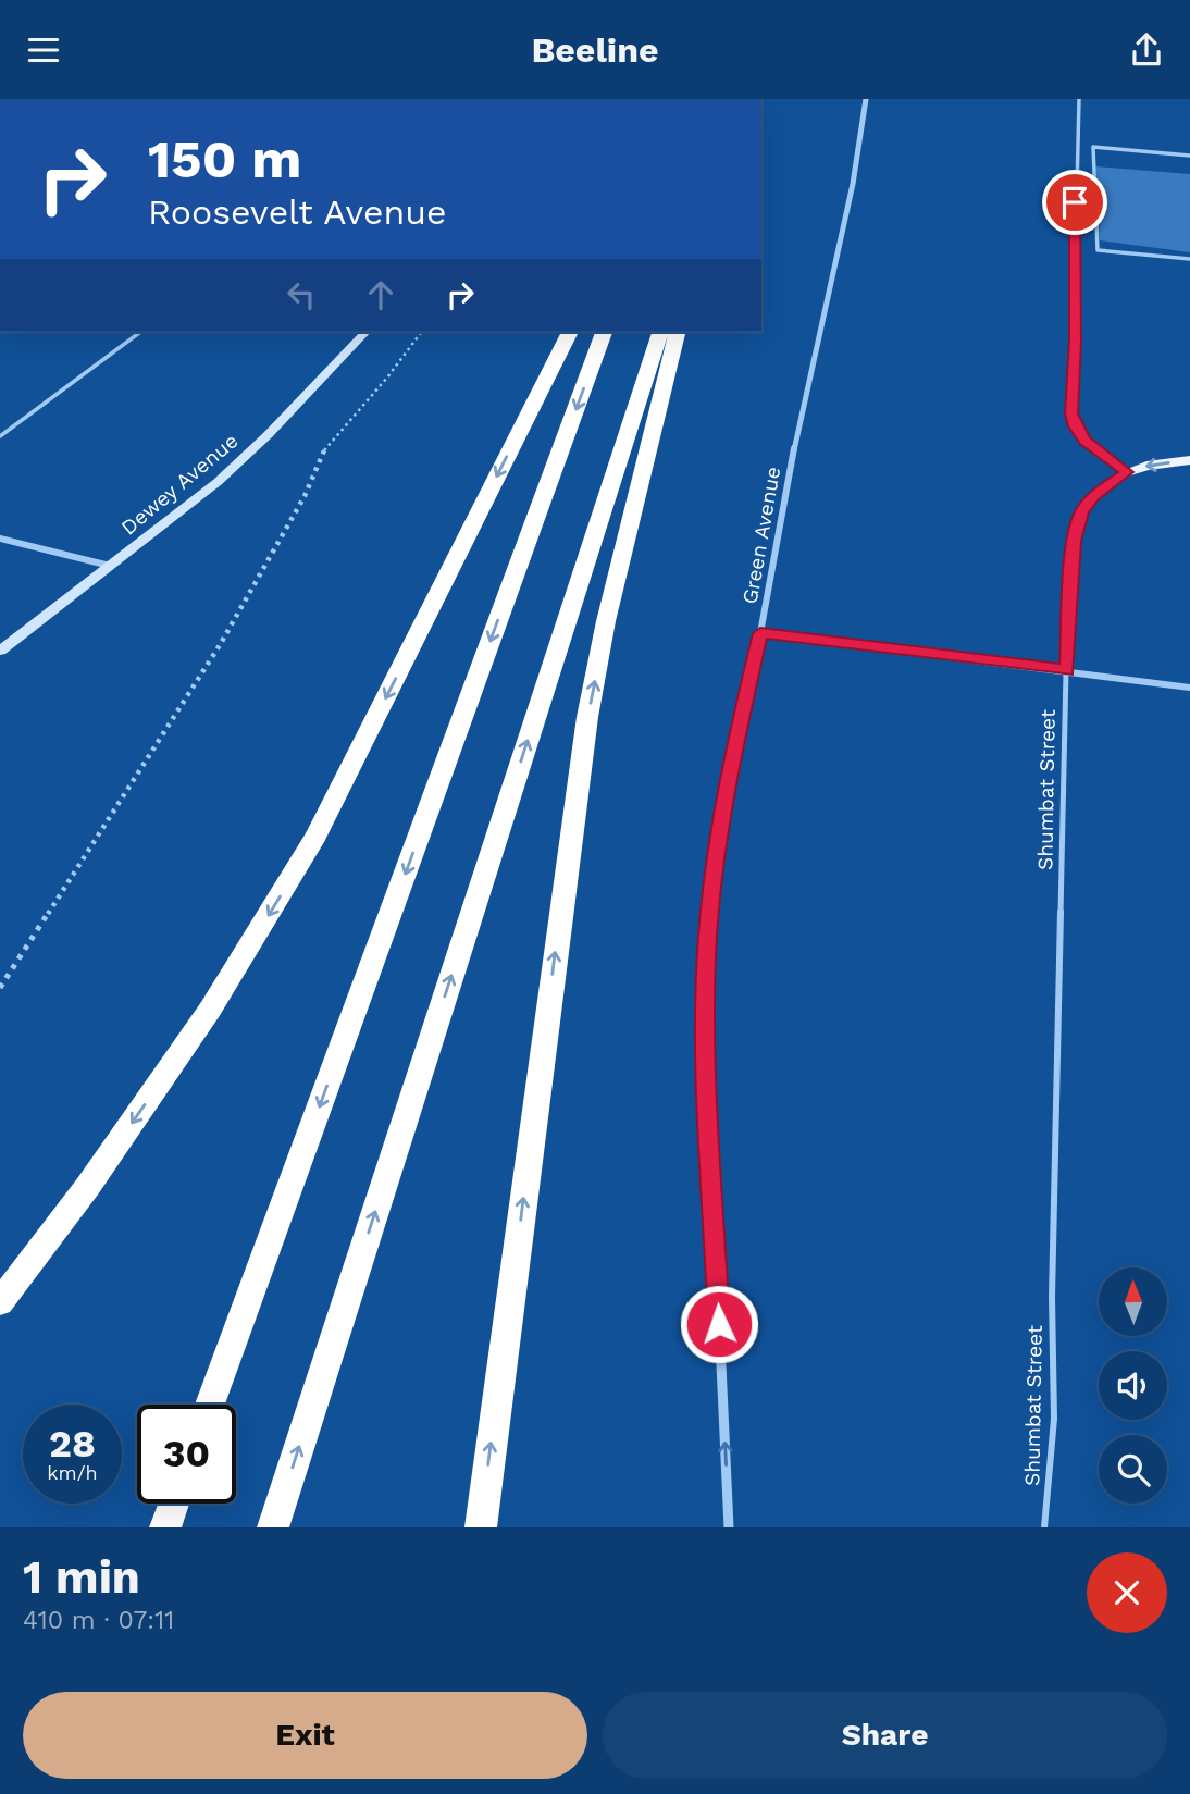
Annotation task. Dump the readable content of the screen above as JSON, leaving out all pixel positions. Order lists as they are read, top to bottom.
{
  "streets": {
    "street": ["Dewey Avenue", "Green Avenue", "Shumbat Street"]
  },
  "one_way": ["Green Avenue"],
  "north": "top",
  "page": {
    "header": "Beeline",
    "turn": ["150 m", "Roosevelt Avenue"],
    "speed": "28 km/h",
    "limit": "30",
    "heading": ["1 min", "410 m · 07:11"],
    "buttons": ["Exit", "Share"]
  }
}
